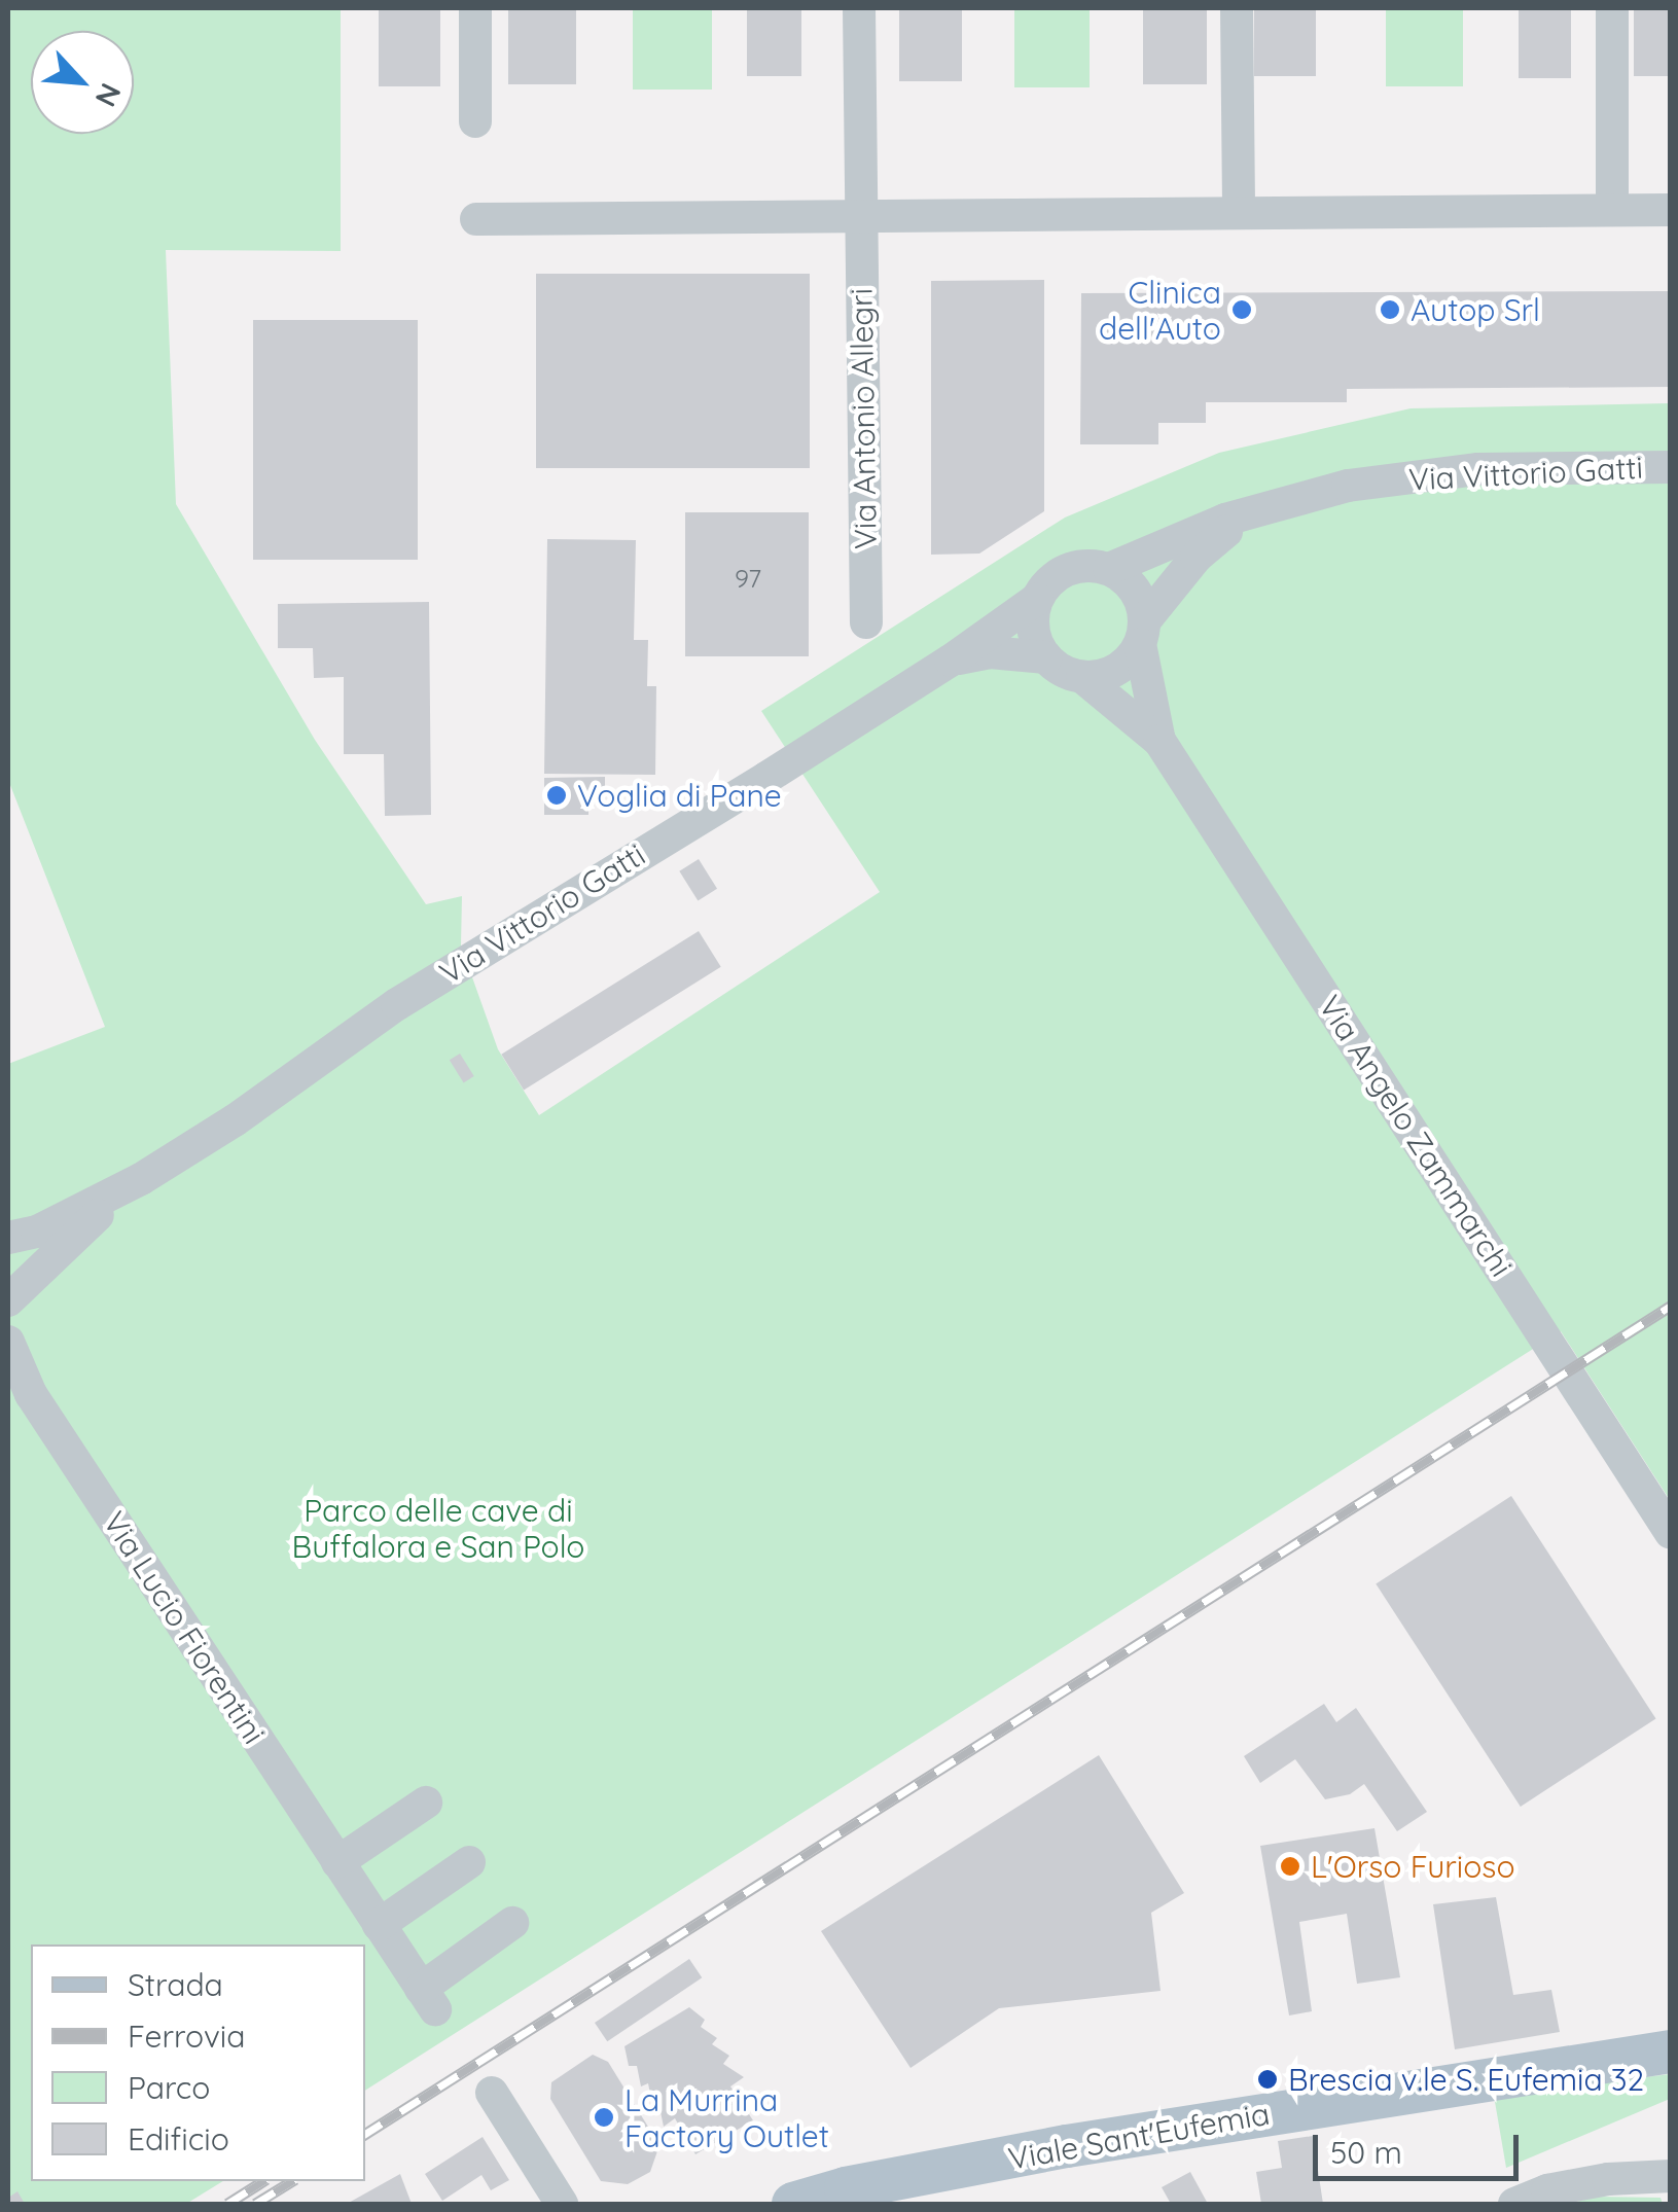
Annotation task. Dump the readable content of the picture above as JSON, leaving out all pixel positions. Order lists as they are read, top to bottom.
{
  "streets": {
    "main road": ["Viale Sant'Eufemia"],
    "street": [
      "Via Antonio Allegri",
      "Via Vittorio Gatti",
      "Via Angelo Zammarchi",
      "Via Lucio Fiorentini"
    ]
  },
  "crossings": [
    ["Via Vittorio Gatti", "Via Angelo Zammarchi"]
  ],
  "parks": ["Parco delle cave di Buffalora e San Polo"],
  "places": [
    "Clinica dell'Auto",
    "Autop Srl",
    "Voglia di Pane",
    "L'Orso Furioso",
    "Brescia v.le S. Eufemia 32",
    "La Murrina Factory Outlet"
  ],
  "house_numbers": ["97"],
  "legend": [
    "Strada",
    "Ferrovia",
    "Parco",
    "Edificio"
  ],
  "scale_bar": "50 m",
  "north": "bottom right"
}
